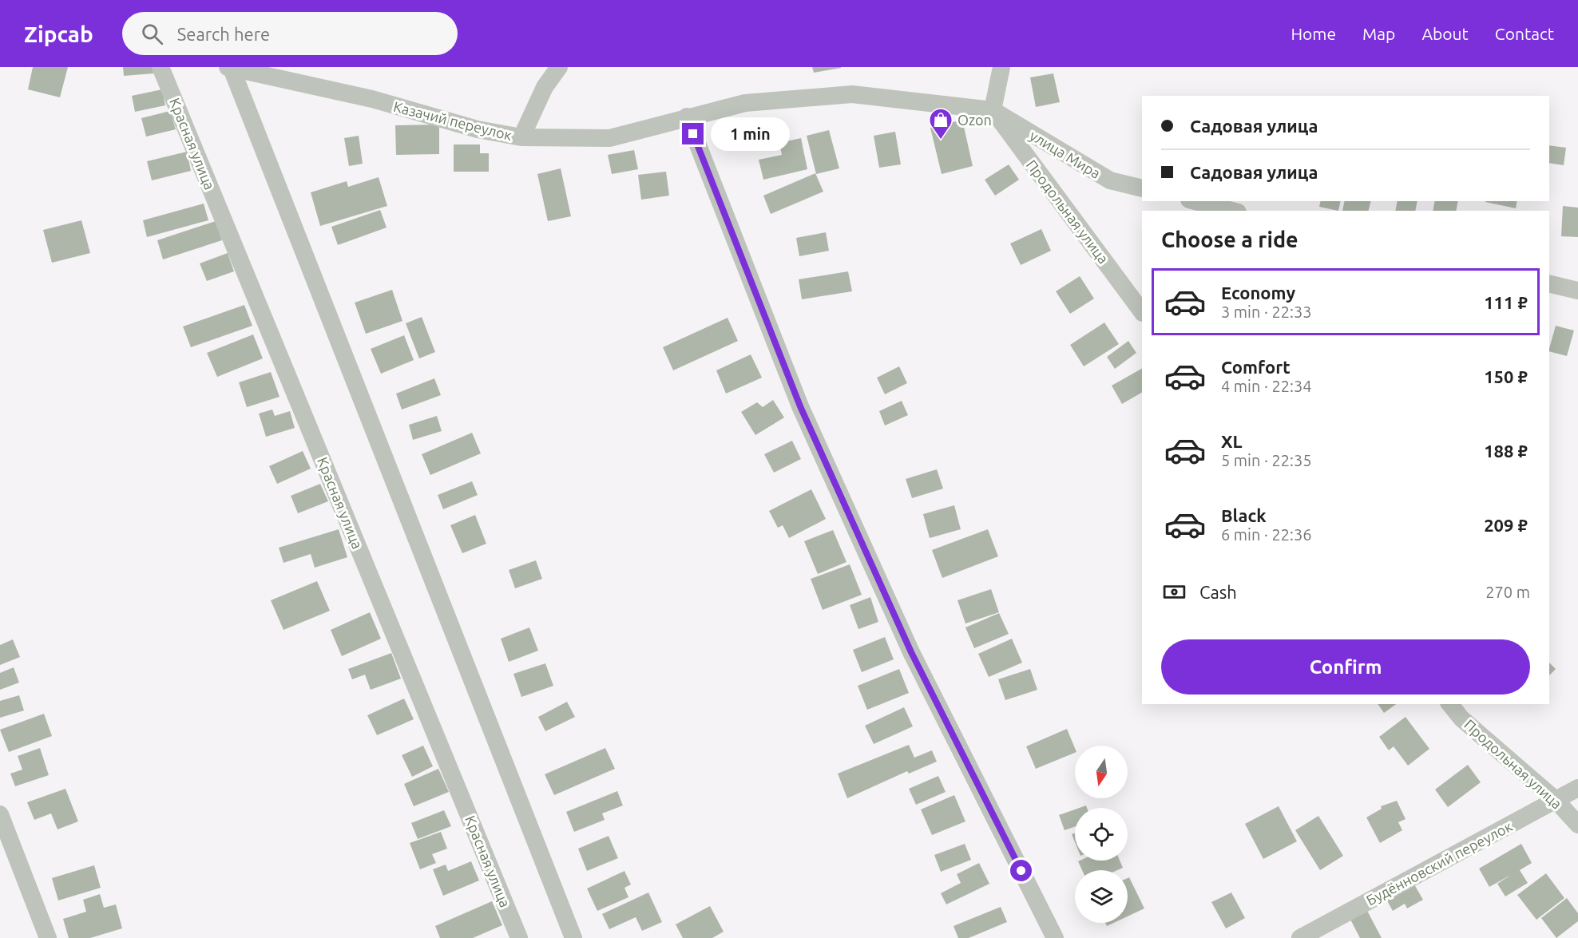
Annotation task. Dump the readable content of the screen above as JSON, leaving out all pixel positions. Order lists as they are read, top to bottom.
{
  "streets": {
    "street": [
      "Казачий переулок",
      "Красная улица",
      "улица Мира",
      "Продольная улица",
      "Будённовский переулок"
    ]
  },
  "crossings": [
    ["Казачий переулок", "улица Мира"],
    ["Казачий переулок", "Продольная улица"],
    ["улица Мира", "Продольная улица"],
    ["Продольная улица", "Будённовский переулок"]
  ],
  "places": {
    "shop": ["Ozon"]
  },
  "north": "bottom",
  "page": {
    "header": "Zipcab",
    "search": "Search here",
    "nav": [
      "Home",
      "Map",
      "About",
      "Contact"
    ],
    "banner": ["Садовая улица", "Садовая улица"],
    "bubble": "1 min",
    "heading": "Choose a ride",
    "list": [
      {
        "name": "Economy",
        "note": "3 min · 22:33",
        "value": "111 ₽"
      },
      {
        "name": "Comfort",
        "note": "4 min · 22:34",
        "value": "150 ₽"
      },
      {
        "name": "XL",
        "note": "5 min · 22:35",
        "value": "188 ₽"
      },
      {
        "name": "Black",
        "note": "6 min · 22:36",
        "value": "209 ₽"
      }
    ],
    "pay": ["Cash", "270 m"],
    "buttons": "Confirm"
  }
}
